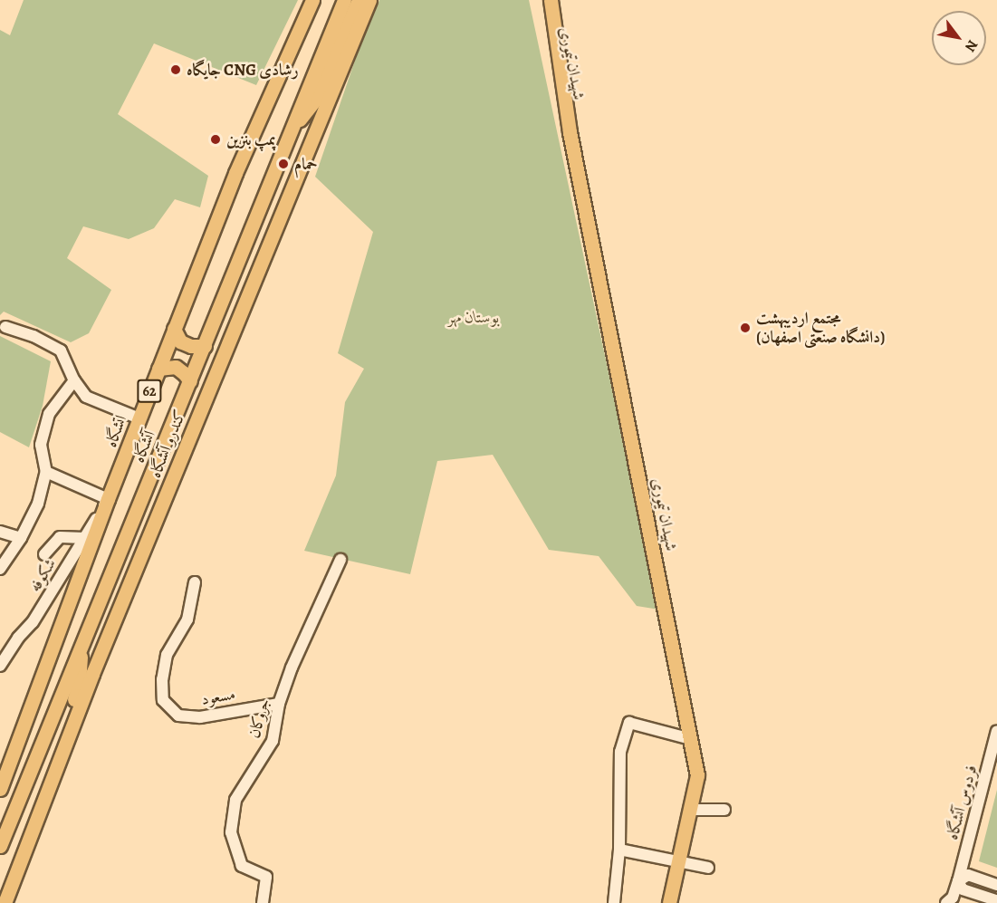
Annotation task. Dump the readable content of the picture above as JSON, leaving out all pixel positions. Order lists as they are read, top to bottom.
{
  "streets": {
    "main road": [
      "شهیدان تیموری",
      "62",
      "اتشگاه",
      "کندرو آتشگاه",
      "آتشگاه"
    ],
    "street": [
      "شکوفه",
      "مسعود",
      "جروکان",
      "فردوس آتشگاه"
    ]
  },
  "crossings": [
    ["اتشگاه", "شکوفه"],
    ["مسعود", "جروکان"]
  ],
  "parks": ["بوستان مهر"],
  "places": [
    "جایگاه CNG رشادی",
    "پمپ بنزین",
    "حمام",
    "مجتمع اردیبهشت (دانشگاه صنعتی اصفهان)"
  ],
  "north": "bottom right"
}
